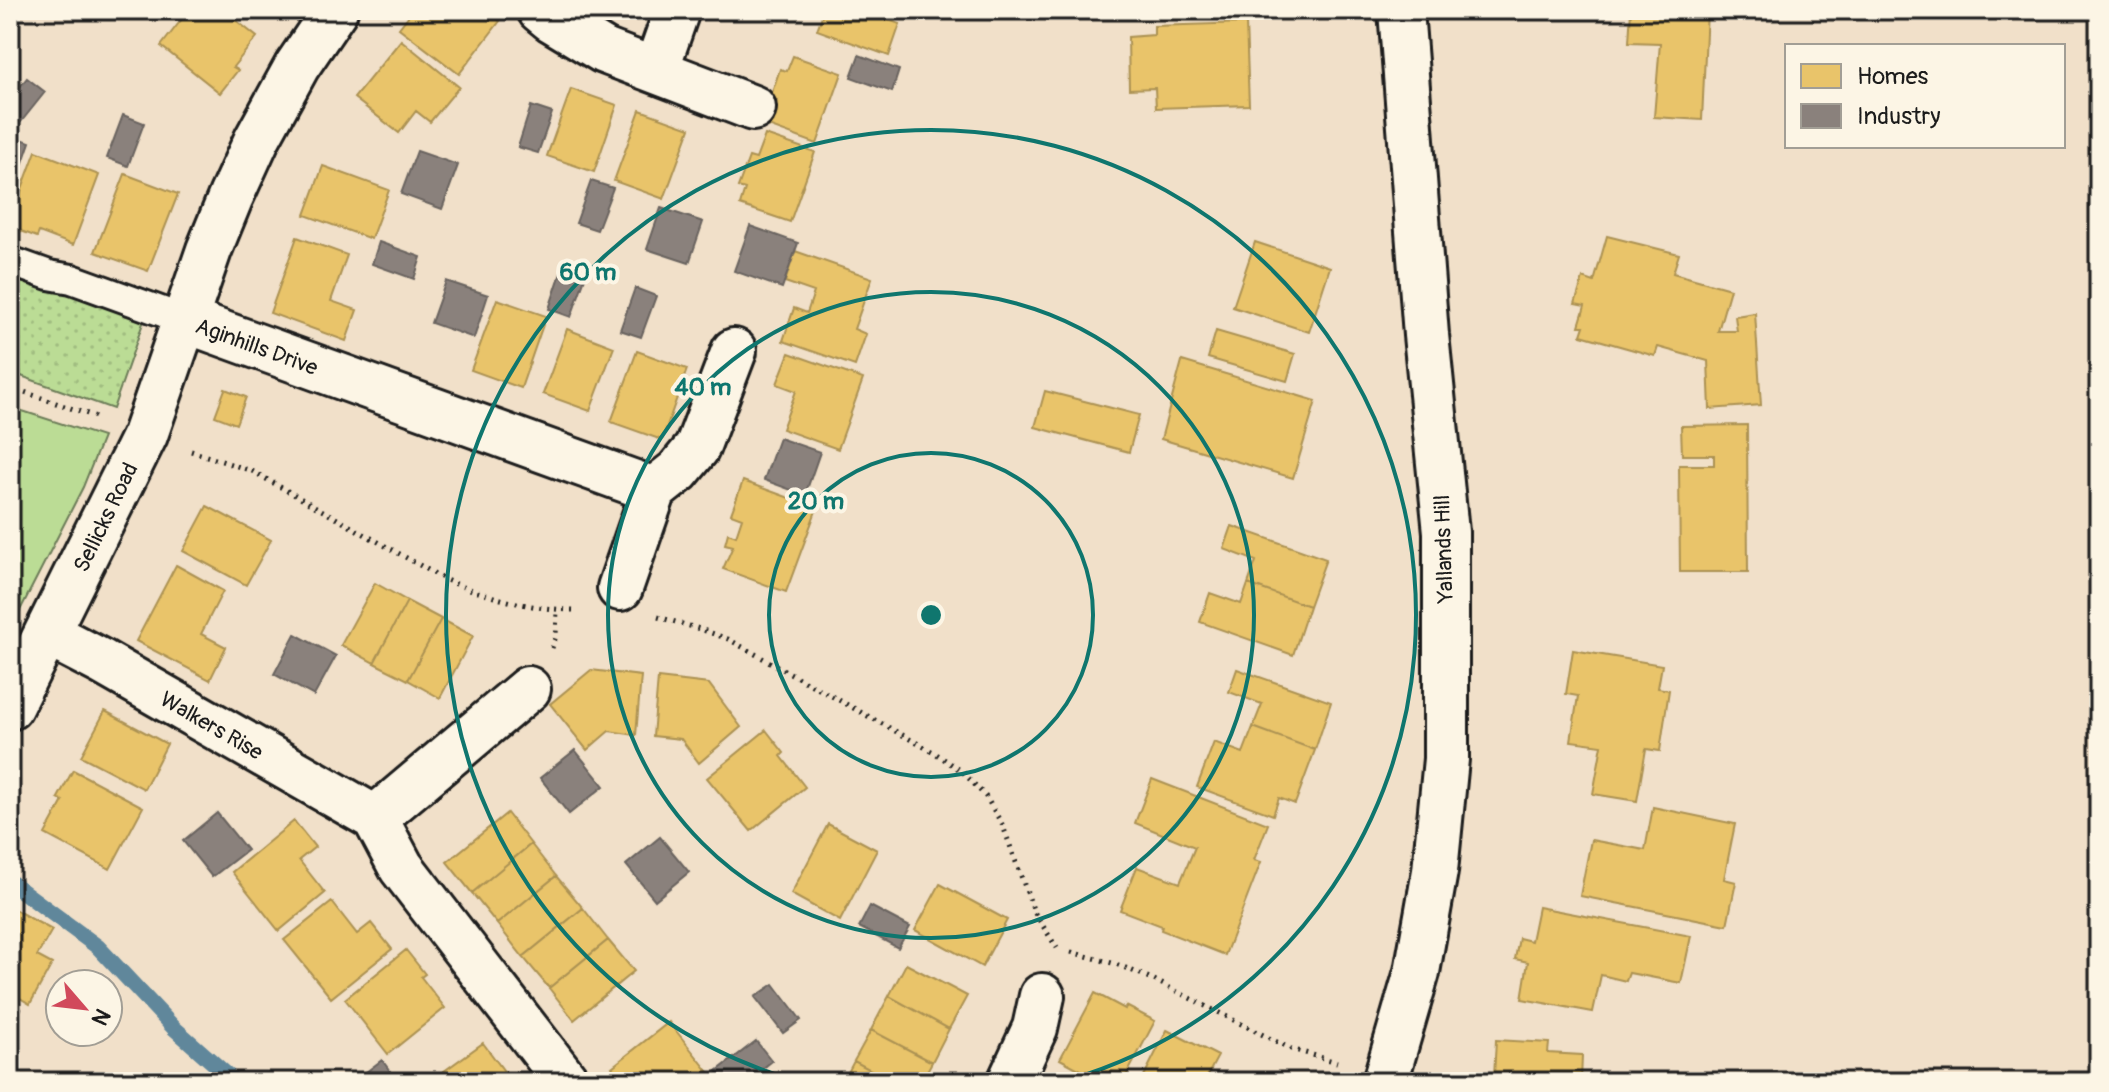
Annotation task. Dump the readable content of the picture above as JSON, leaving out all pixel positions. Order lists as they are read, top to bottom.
{
  "streets": {
    "street": [
      "Aginhills Drive",
      "Sellicks Road",
      "Yallands Hill",
      "Walkers Rise"
    ]
  },
  "crossings": [
    ["Aginhills Drive", "Sellicks Road"],
    ["Sellicks Road", "Walkers Rise"]
  ],
  "legend": ["Homes", "Industry"],
  "north": "bottom right",
  "rings": ["60 m", "40 m", "20 m"]
}
